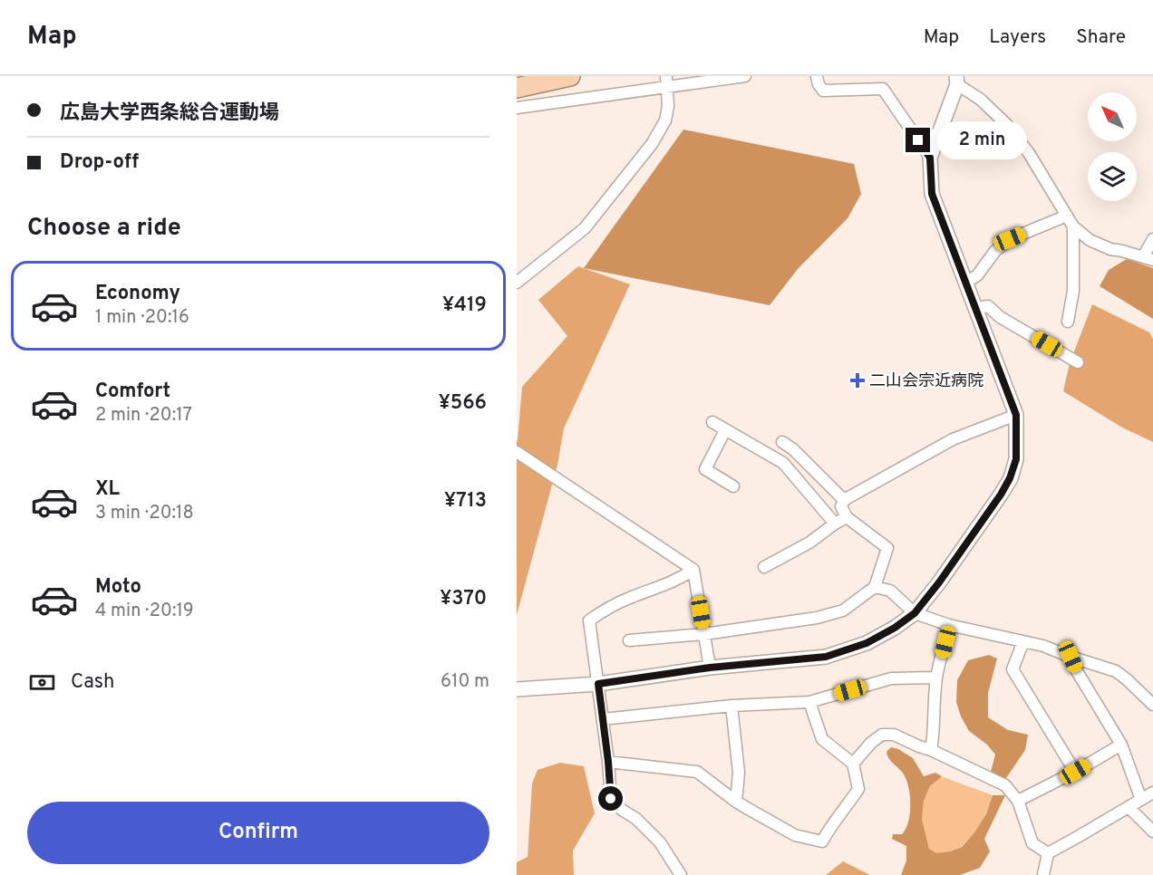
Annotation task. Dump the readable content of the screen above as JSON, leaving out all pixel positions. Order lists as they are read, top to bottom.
{
  "places": {
    "health": ["二山会宗近病院"]
  },
  "north": "top left",
  "page": {
    "header": "Map",
    "nav": ["Map", "Layers", "Share"],
    "banner": ["広島大学西条総合運動場", "Drop-off"],
    "bubble": "2 min",
    "heading": "Choose a ride",
    "list": [
      {
        "name": "Economy",
        "note": "1 min · 20:16",
        "value": "¥419"
      },
      {
        "name": "Comfort",
        "note": "2 min · 20:17",
        "value": "¥566"
      },
      {
        "name": "XL",
        "note": "3 min · 20:18",
        "value": "¥713"
      },
      {
        "name": "Moto",
        "note": "4 min · 20:19",
        "value": "¥370"
      }
    ],
    "pay": ["Cash", "610 m"],
    "buttons": "Confirm"
  }
}
